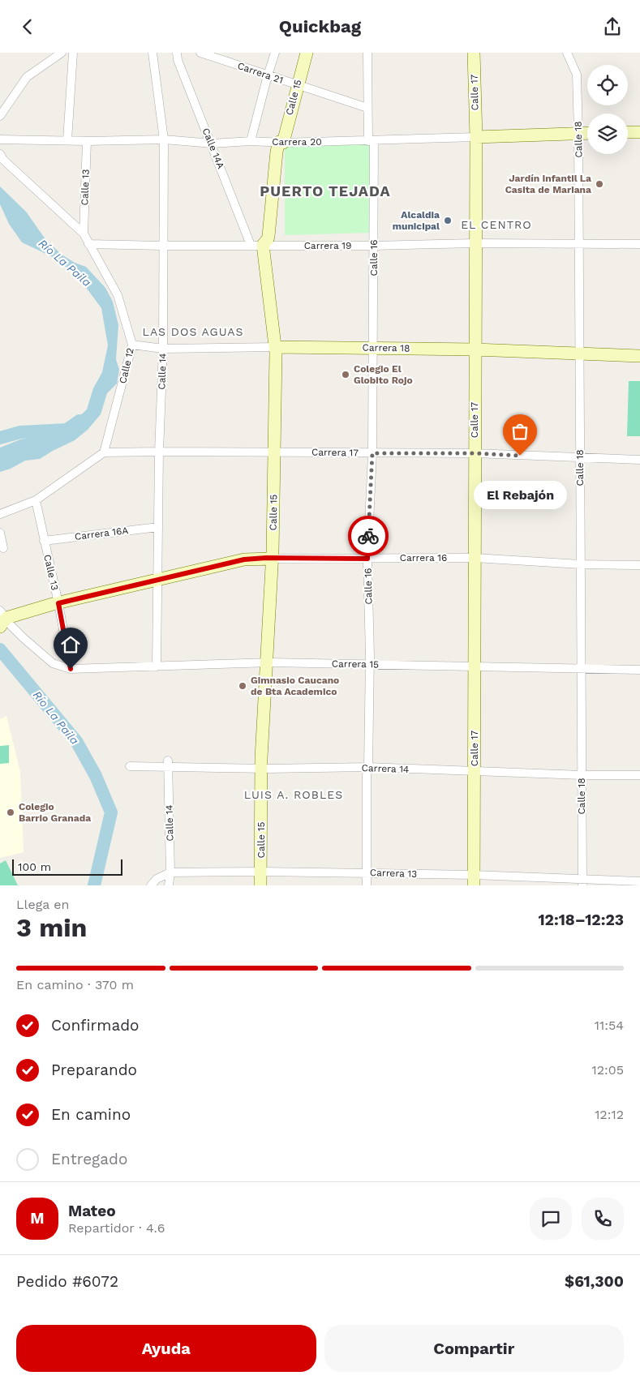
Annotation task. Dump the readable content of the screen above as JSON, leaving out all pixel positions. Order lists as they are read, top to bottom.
{
  "streets": {
    "street": [
      "Carrera 21",
      "Calle 17",
      "Calle 15",
      "Calle 18",
      "Carrera 20",
      "Calle 14A",
      "Calle 13",
      "Carrera 19",
      "Calle 16",
      "Carrera 18",
      "Calle 12",
      "Calle 14",
      "Carrera 17",
      "Carrera 16A",
      "Carrera 16",
      "Carrera 15",
      "Carrera 14",
      "Carrera 13"
    ]
  },
  "crossings": [
    ["Carrera 21", "Calle 15"],
    ["Carrera 21", "Calle 16"],
    ["Calle 17", "Carrera 20"],
    ["Calle 17", "Carrera 19"],
    ["Calle 17", "Carrera 18"],
    ["Calle 17", "Carrera 17"],
    ["Calle 17", "Carrera 16"],
    ["Calle 17", "Carrera 15"],
    ["Calle 17", "Carrera 14"],
    ["Calle 17", "Carrera 13"],
    ["Calle 15", "Carrera 20"],
    ["Calle 15", "Calle 14A"],
    ["Calle 15", "Carrera 19"],
    ["Calle 15", "Carrera 18"],
    ["Calle 15", "Carrera 17"],
    ["Calle 15", "Carrera 16"],
    ["Calle 15", "Carrera 15"],
    ["Calle 15", "Carrera 14"],
    ["Calle 15", "Carrera 13"],
    ["Calle 18", "Carrera 20"],
    ["Calle 18", "Carrera 19"],
    ["Calle 18", "Carrera 18"],
    ["Calle 18", "Carrera 17"],
    ["Calle 18", "Carrera 16"],
    ["Calle 18", "Carrera 15"],
    ["Calle 18", "Carrera 14"],
    ["Calle 18", "Carrera 13"],
    ["Carrera 20", "Calle 14A"],
    ["Carrera 20", "Calle 13"],
    ["Carrera 20", "Calle 16"],
    ["Carrera 20", "Calle 14"],
    ["Calle 14A", "Carrera 19"],
    ["Calle 13", "Calle 12"],
    ["Calle 13", "Carrera 16A"],
    ["Calle 13", "Carrera 16"],
    ["Calle 13", "Carrera 15"],
    ["Carrera 19", "Calle 16"],
    ["Carrera 19", "Calle 12"],
    ["Carrera 19", "Calle 14"],
    ["Calle 16", "Carrera 18"],
    ["Calle 16", "Carrera 17"],
    ["Calle 16", "Carrera 16"],
    ["Calle 16", "Carrera 15"],
    ["Calle 16", "Carrera 14"],
    ["Calle 16", "Carrera 13"],
    ["Carrera 18", "Calle 12"],
    ["Carrera 18", "Calle 14"],
    ["Calle 12", "Carrera 17"],
    ["Calle 14", "Carrera 17"],
    ["Calle 14", "Carrera 16A"],
    ["Calle 14", "Carrera 16"],
    ["Calle 14", "Carrera 15"],
    ["Calle 14", "Carrera 14"],
    ["Calle 14", "Carrera 13"],
    ["Carrera 16", "Carrera 15"]
  ],
  "districts": [
    "PUERTO TEJADA",
    "EL CENTRO",
    "LAS DOS AGUAS",
    "LUIS A. ROBLES"
  ],
  "water": ["Río La Paila"],
  "places": [
    "Jardín Infantil La Casita de Mariana",
    "Alcaldia municipal",
    "Colegio El Globito Rojo",
    "El Rebajón",
    "Gimnasio Caucano de Bta Academico",
    "Colegio Barrio Granada"
  ],
  "scale_bar": "100 m",
  "page": {
    "header": "Quickbag",
    "bubble": "El Rebajón",
    "scale": "100 m",
    "heading": ["3 min", "Llega en", "12:18–12:23"],
    "panel": [
      "Mateo",
      "Repartidor · 4.6",
      "Pedido #6072",
      "$61,300"
    ],
    "bar": "En camino · 370 m",
    "list": [
      ["Confirmado", "11:54"],
      ["Preparando", "12:05"],
      ["En camino", "12:12"],
      "Entregado"
    ],
    "round": "M",
    "buttons": ["Ayuda", "Compartir"]
  }
}
